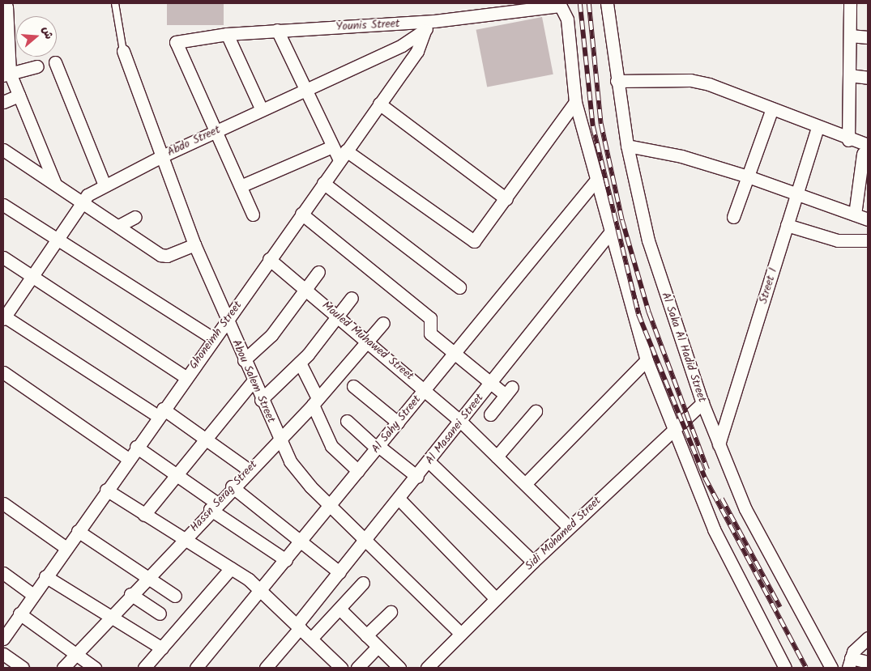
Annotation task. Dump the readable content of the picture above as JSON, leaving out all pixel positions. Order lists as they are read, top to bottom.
{
  "streets": {
    "street": [
      "Younis Street",
      "Abdo Street",
      "Street 1",
      "Ghoneimh Street",
      "Mouled Muhawed Street",
      "Al Saka Al Hadid Street",
      "Abou Salem Street",
      "Al Sahy Street",
      "Al Masanei Street",
      "Hassn Serag Street",
      "Sidi Mohamed Street"
    ]
  },
  "crossings": [
    ["Younis Street", "Abdo Street"],
    ["Abdo Street", "Ghoneimh Street"],
    ["Abdo Street", "Abou Salem Street"],
    ["Street 1", "Al Saka Al Hadid Street"],
    ["Ghoneimh Street", "Mouled Muhawed Street"],
    ["Ghoneimh Street", "Abou Salem Street"],
    ["Mouled Muhawed Street", "Al Sahy Street"],
    ["Mouled Muhawed Street", "Al Masanei Street"],
    ["Mouled Muhawed Street", "Hassn Serag Street"],
    ["Mouled Muhawed Street", "Sidi Mohamed Street"],
    ["Al Saka Al Hadid Street", "Sidi Mohamed Street"],
    ["Abou Salem Street", "Al Sahy Street"],
    ["Abou Salem Street", "Al Masanei Street"],
    ["Abou Salem Street", "Hassn Serag Street"],
    ["Abou Salem Street", "Sidi Mohamed Street"]
  ],
  "north": "right"
}
